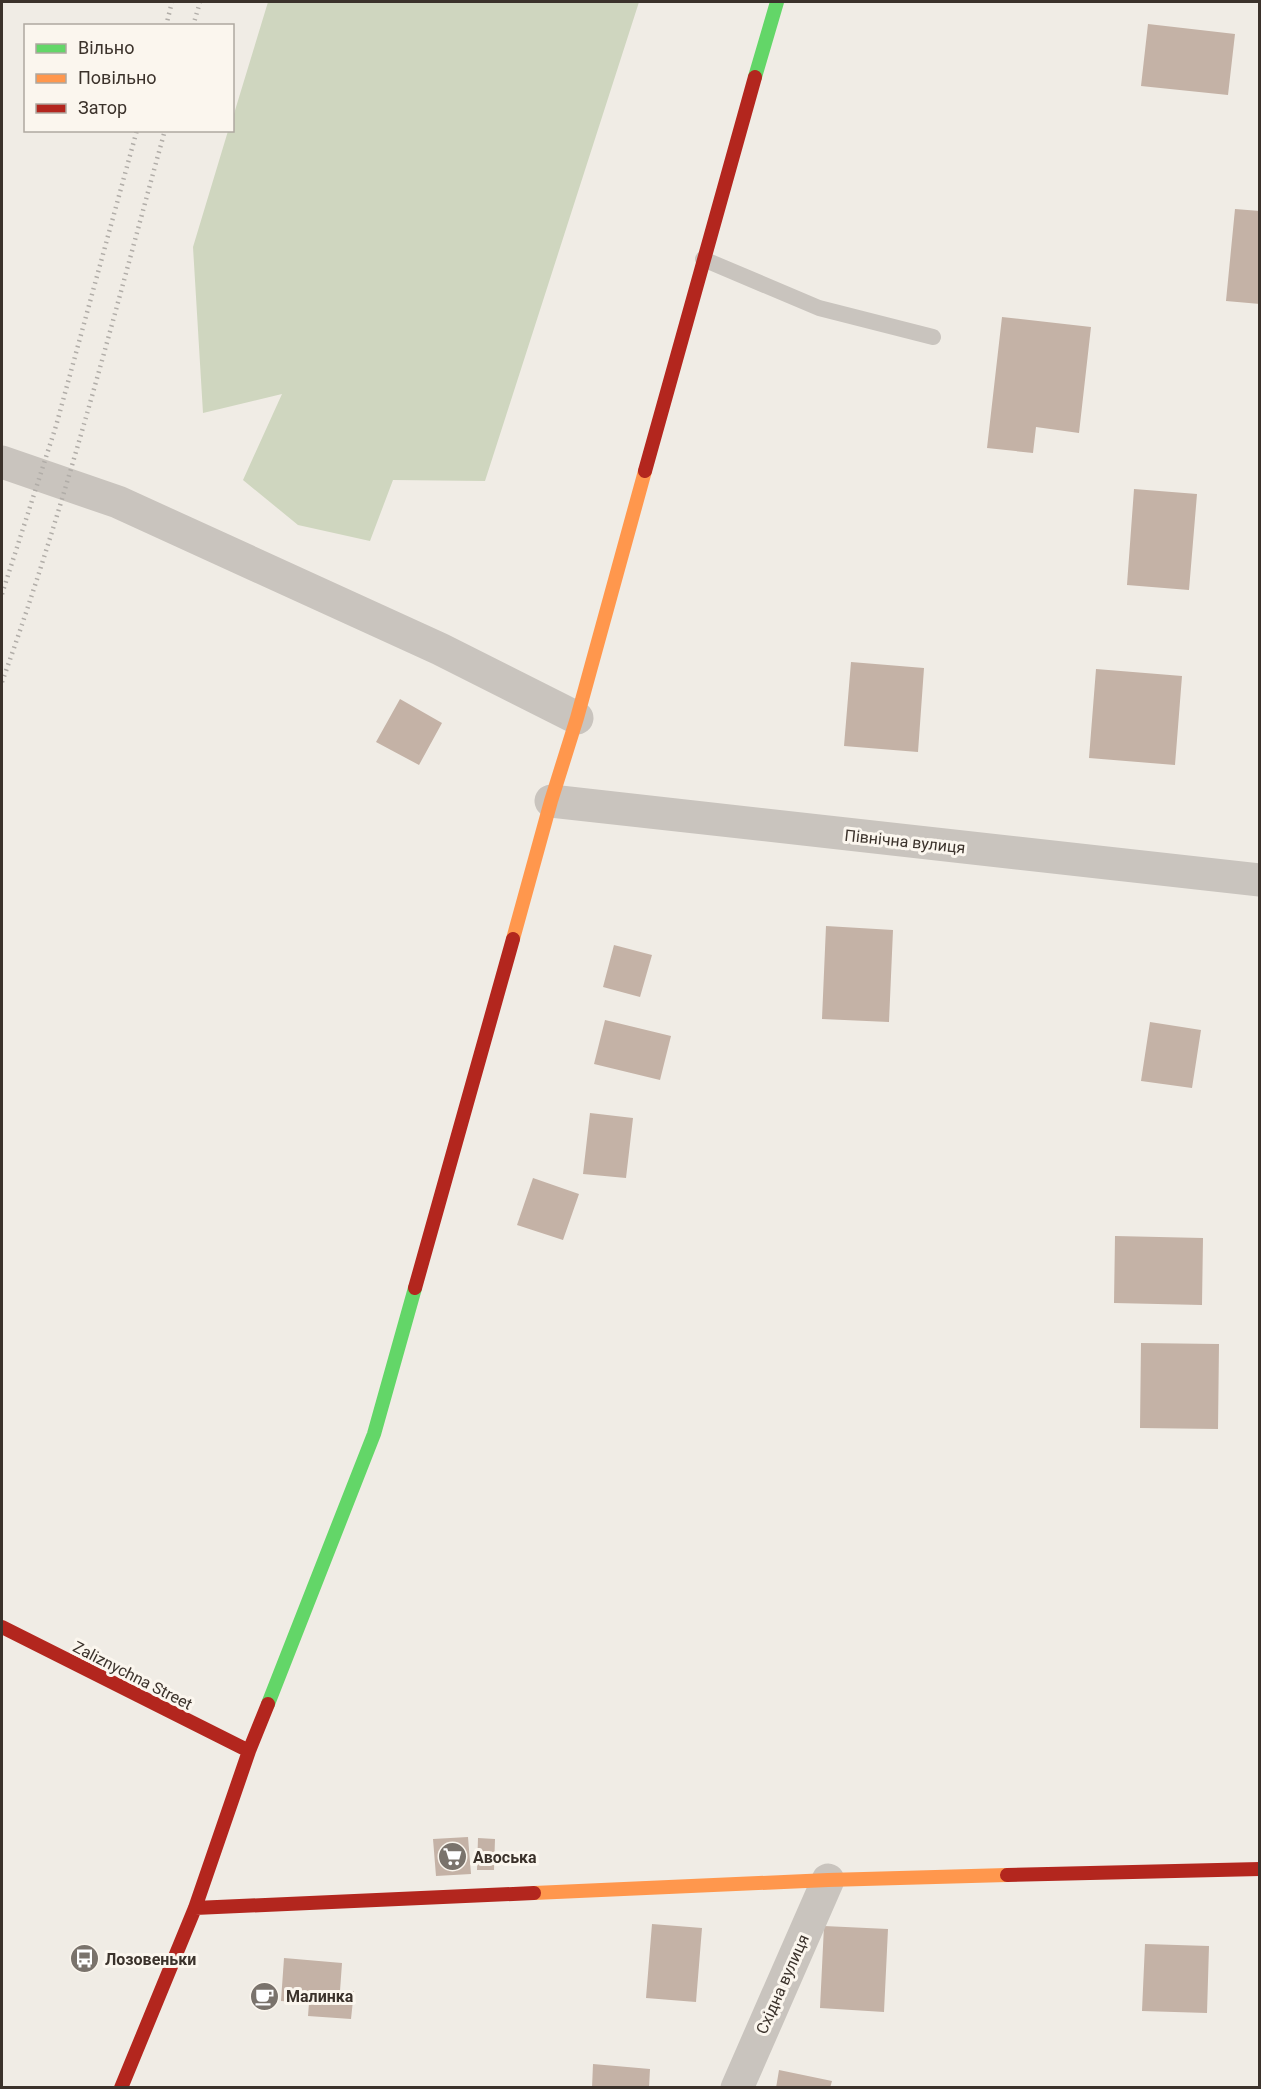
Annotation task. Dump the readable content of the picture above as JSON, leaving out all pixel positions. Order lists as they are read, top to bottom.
{
  "streets": {
    "main road": ["Zaliznychna Street"],
    "street": ["Північна вулиця", "Східна вулиця"]
  },
  "places": {
    "supermarket": ["Авоська"],
    "bus stop": ["Лозовеньки"],
    "cafe": ["Малинка"]
  },
  "legend": ["Вільно", "Повільно", "Затор"]
}
